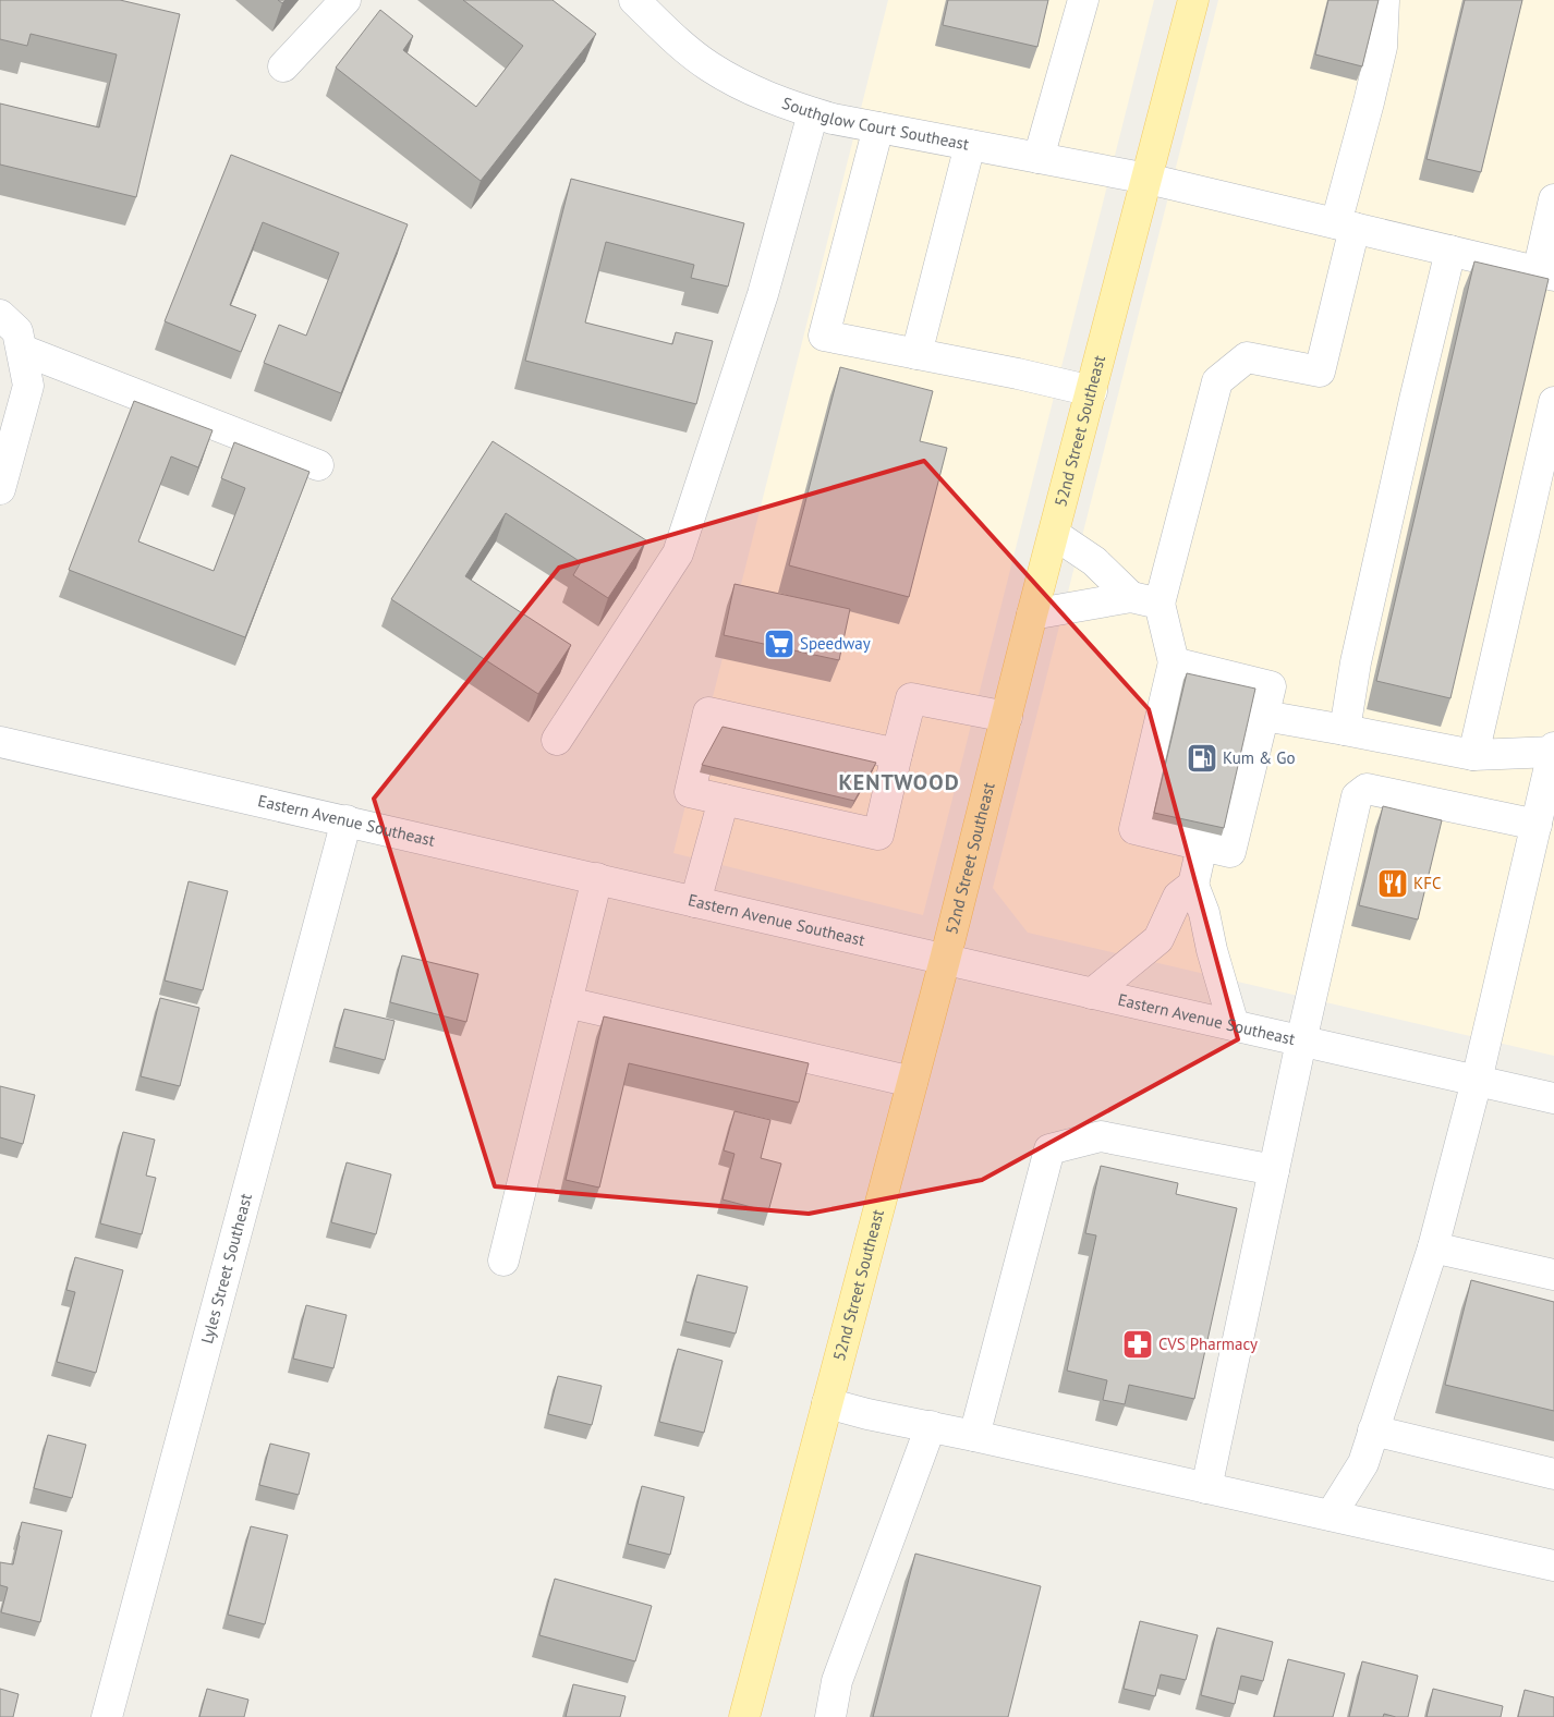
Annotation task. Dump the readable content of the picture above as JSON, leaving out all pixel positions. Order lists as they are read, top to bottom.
{
  "streets": {
    "main road": ["52nd Street Southeast"],
    "street": ["Southglow Court Southeast", "Eastern Avenue Southeast", "Lyles Street Southeast"]
  },
  "crossings": [
    ["Southglow Court Southeast", "52nd Street Southeast"],
    ["52nd Street Southeast", "Eastern Avenue Southeast"],
    ["Eastern Avenue Southeast", "Lyles Street Southeast"]
  ],
  "districts": ["KENTWOOD"],
  "places": {
    "supermarket": ["Speedway"],
    "fuel station": ["Kum & Go"],
    "restaurant": ["KFC"],
    "pharmacy": ["CVS Pharmacy"]
  }
}
